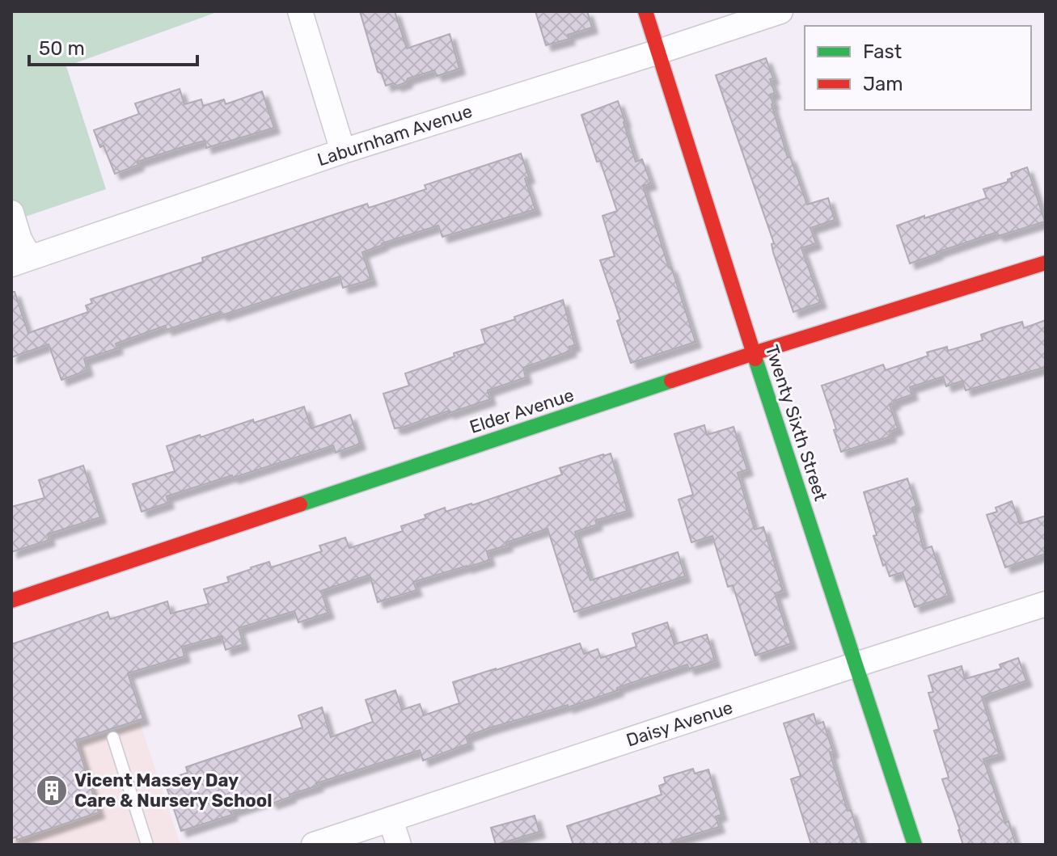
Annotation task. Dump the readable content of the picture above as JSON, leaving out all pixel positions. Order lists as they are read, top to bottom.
{
  "streets": {
    "street": [
      "Laburnham Avenue",
      "Elder Avenue",
      "Twenty Sixth Street",
      "Daisy Avenue"
    ]
  },
  "crossings": [
    ["Laburnham Avenue", "Twenty Sixth Street"],
    ["Elder Avenue", "Twenty Sixth Street"],
    ["Twenty Sixth Street", "Daisy Avenue"]
  ],
  "places": {
    "building": ["Vicent Massey Day Care & Nursery School"]
  },
  "legend": ["Fast", "Jam"],
  "scale_bar": "50 m"
}
